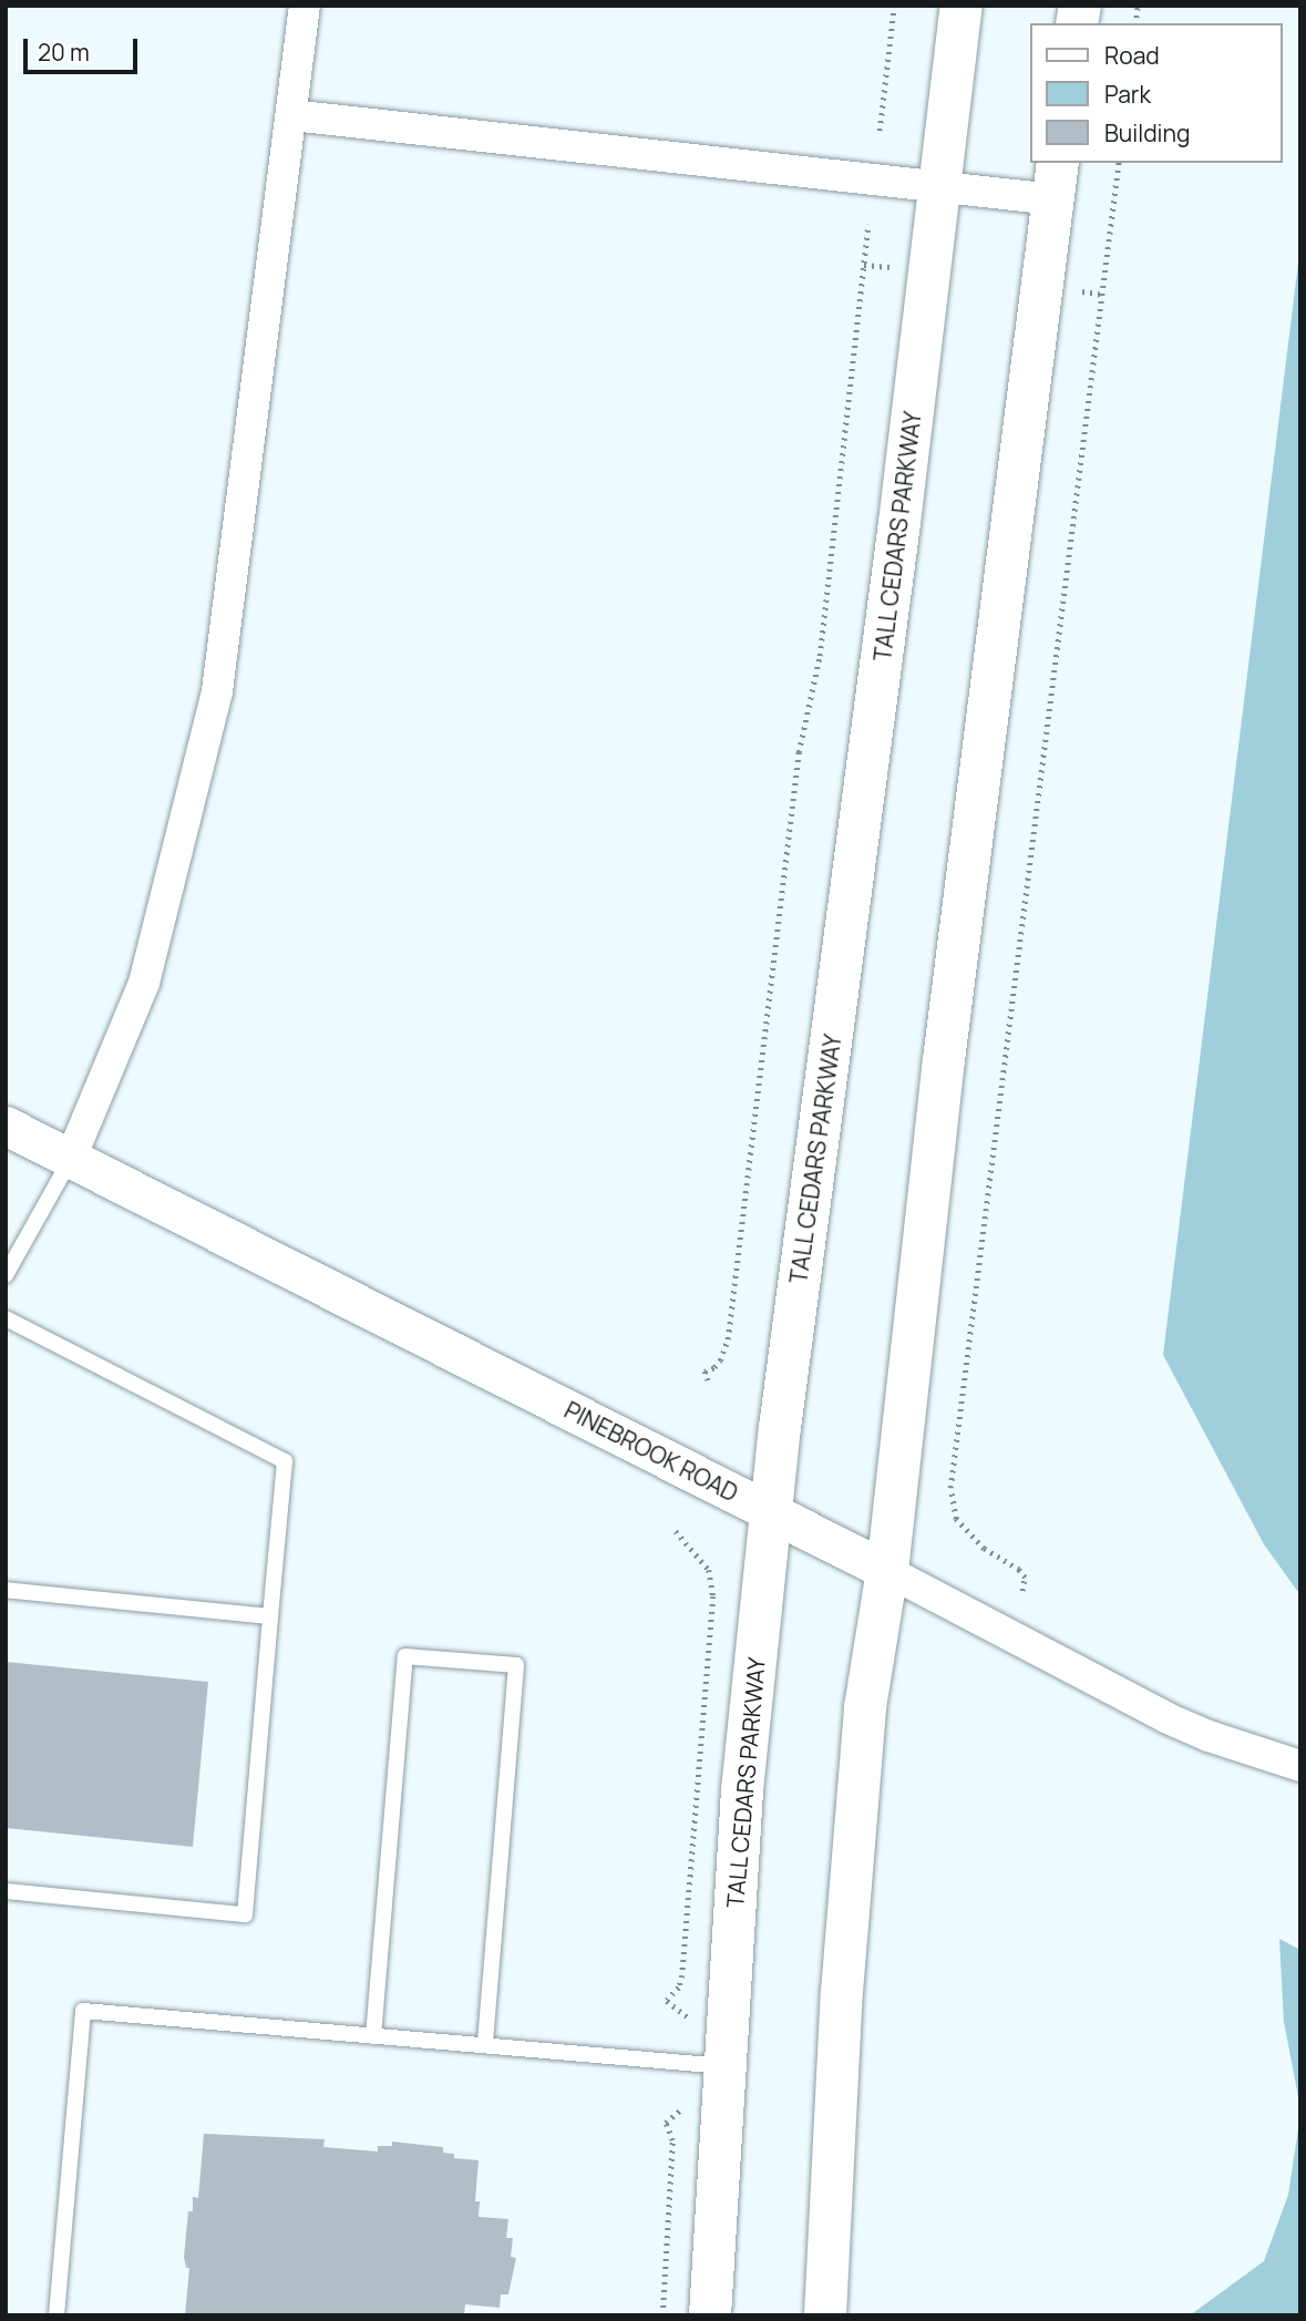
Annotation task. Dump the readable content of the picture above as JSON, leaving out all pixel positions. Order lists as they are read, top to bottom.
{
  "streets": {
    "main road": ["TALL CEDARS PARKWAY"],
    "street": ["PINEBROOK ROAD"]
  },
  "crossings": [
    ["TALL CEDARS PARKWAY", "PINEBROOK ROAD"]
  ],
  "legend": ["Road", "Park", "Building"],
  "scale_bar": "20 m"
}
